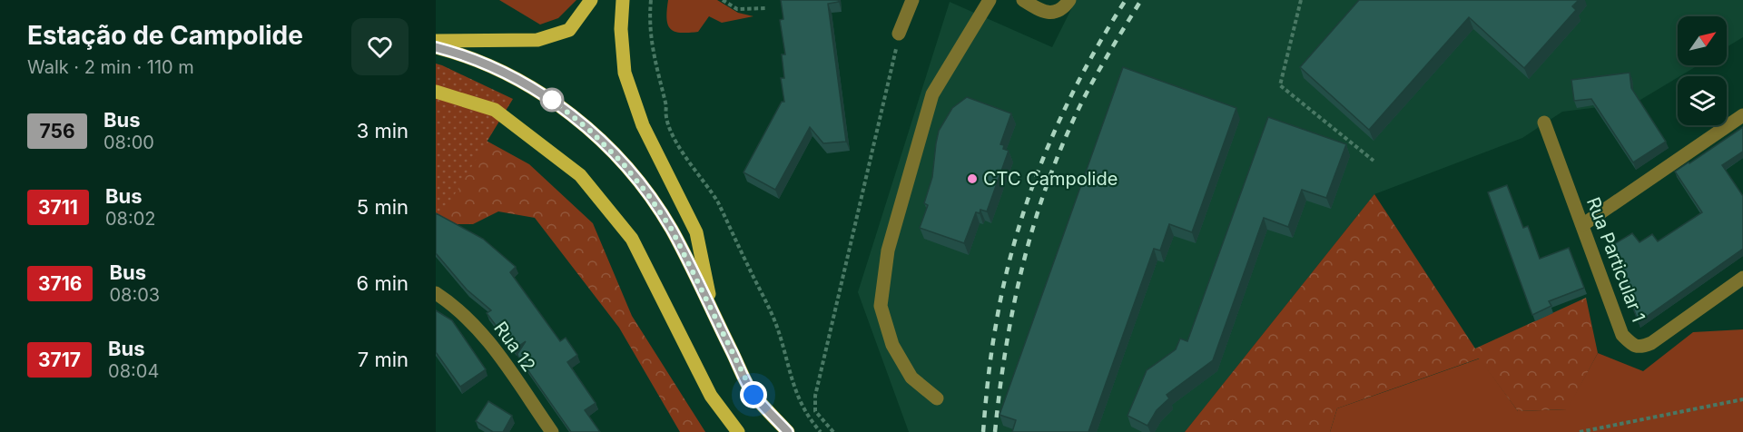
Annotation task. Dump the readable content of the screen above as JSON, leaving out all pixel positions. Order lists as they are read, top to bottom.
{
  "streets": {
    "street": ["Rua Particular 1", "Rua 12"]
  },
  "places": ["CTC Campolide"],
  "lines": ["bus line 756"],
  "north": "top right",
  "page": {
    "heading": ["Estação de Campolide", "Walk · 2 min · 110 m"],
    "list": [
      {
        "mark": "756",
        "name": "Bus",
        "note": "08:00",
        "value": "3 min"
      },
      {
        "mark": "3711",
        "name": "Bus",
        "note": "08:02",
        "value": "5 min"
      },
      {
        "mark": "3716",
        "name": "Bus",
        "note": "08:03",
        "value": "6 min"
      },
      {
        "mark": "3717",
        "name": "Bus",
        "note": "08:04",
        "value": "7 min"
      }
    ]
  }
}
